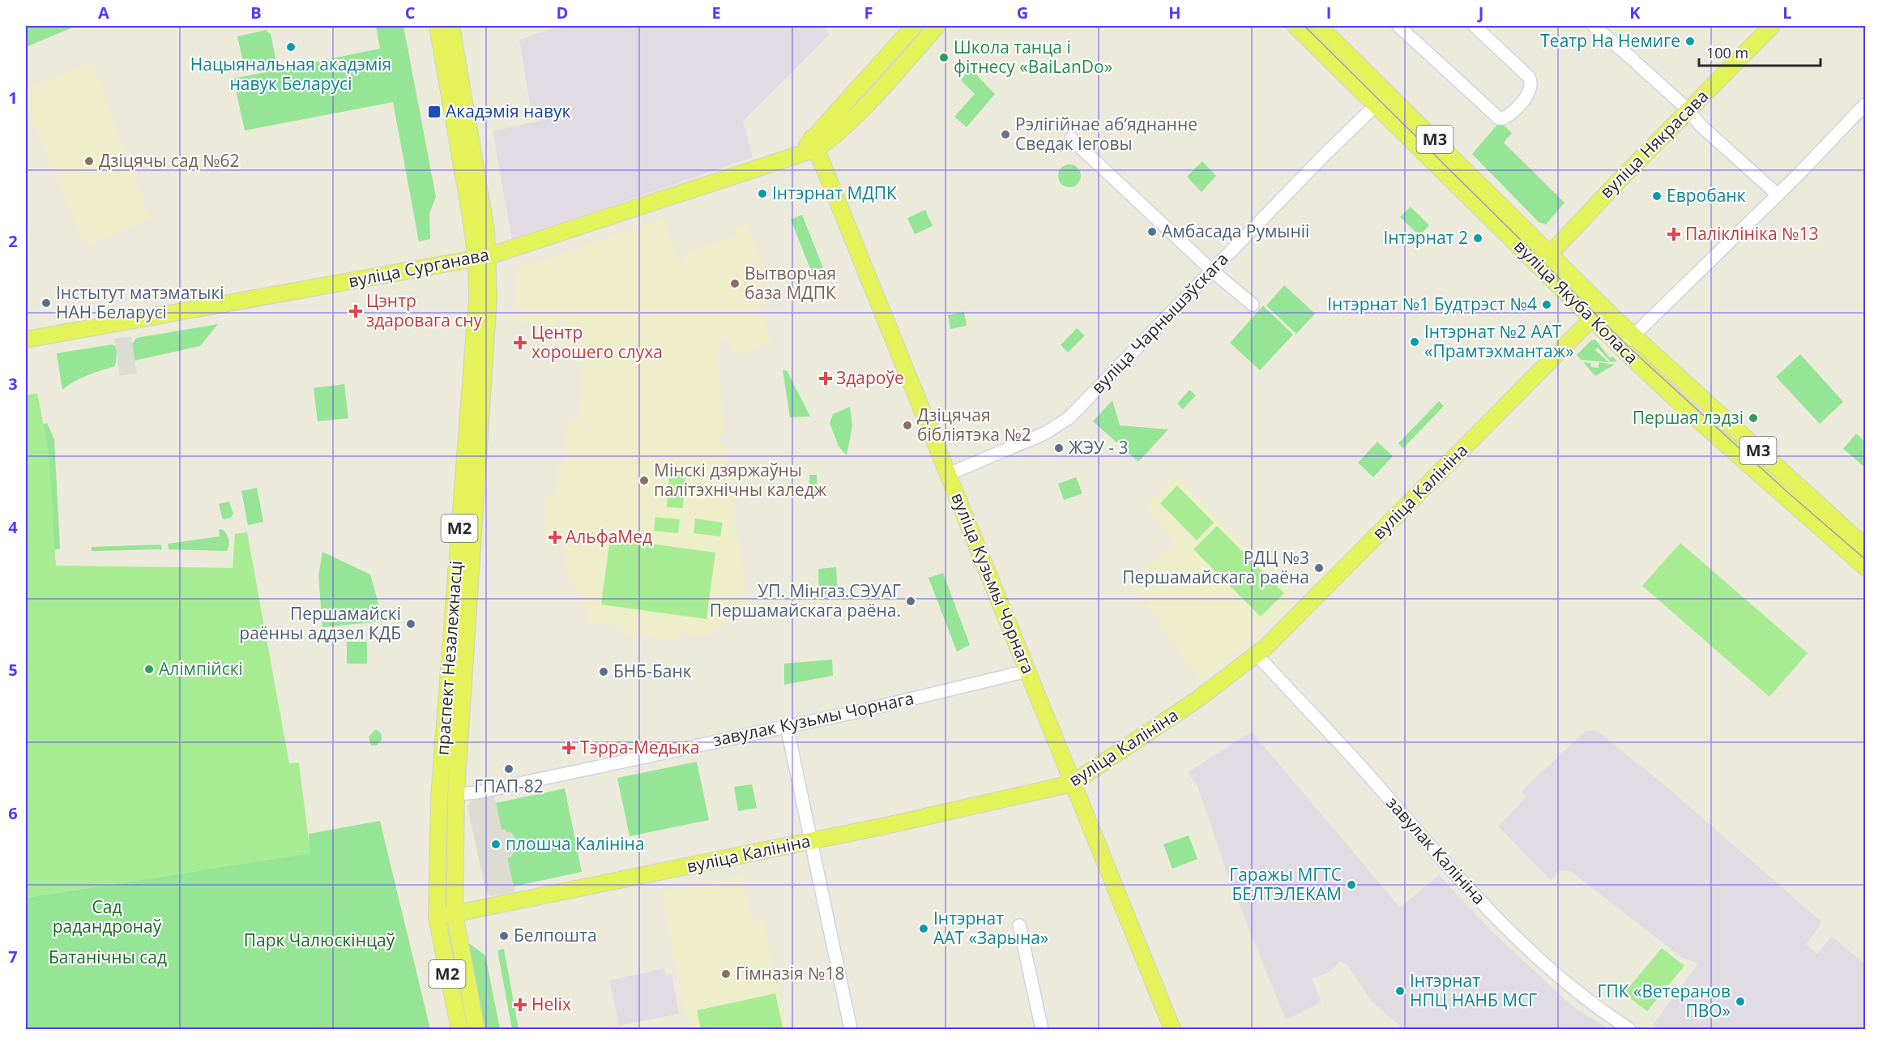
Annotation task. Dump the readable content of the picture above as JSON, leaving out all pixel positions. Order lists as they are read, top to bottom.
{
  "streets": {
    "main road": [
      "М3",
      "вуліца Някрасава",
      "вуліца Сурганава",
      "вуліца Якуба Коласа",
      "вуліца Калініна",
      "М2",
      "вуліца Кузьмы Чорнага",
      "праспект Незалежнасці"
    ],
    "street": ["вуліца Чарнышэўскага", "завулак Кузьмы Чорнага", "завулак Калініна"]
  },
  "crossings": [
    ["вуліца Някрасава", "вуліца Якуба Коласа"],
    ["вуліца Сурганава", "вуліца Кузьмы Чорнага"],
    ["вуліца Сурганава", "праспект Незалежнасці"],
    ["вуліца Якуба Коласа", "вуліца Чарнышэўскага"],
    ["вуліца Якуба Коласа", "вуліца Калініна"],
    ["вуліца Чарнышэўскага", "вуліца Кузьмы Чорнага"],
    ["вуліца Калініна", "вуліца Кузьмы Чорнага"],
    ["вуліца Калініна", "праспект Незалежнасці"],
    ["вуліца Калініна", "завулак Калініна"],
    ["вуліца Кузьмы Чорнага", "завулак Кузьмы Чорнага"],
    ["праспект Незалежнасці", "завулак Кузьмы Чорнага"]
  ],
  "parks": ["Сад радандронаў", "Парк Чалюскінцаў", "Батанічны сад"],
  "places": {
    "other": [
      "Театр На Немиге",
      "Нацыянальная акадэмія навук Беларусі",
      "Школа танца і фітнесу «BaiLanDo»",
      "Рэлігійнае абʼяднанне Сведак Іеговы",
      "Дзіцячы сад №62",
      "Інтэрнат МДПК",
      "Евробанк",
      "Амбасада Румыніі",
      "Інтэрнат 2",
      "Вытворчая база МДПК",
      "Інстытут матэматыкі НАН Беларусі",
      "Інтэрнат №1 Будтрэст №4",
      "Інтэрнат №2 ААТ «Прамтэхмантаж»",
      "Першая лэдзі",
      "Дзіцячая бібліятэка №2",
      "ЖЭУ - 3",
      "Мінскі дзяржаўны палітэхнічны каледж",
      "РДЦ №3 Першамайскага раёна",
      "УП. Мінгаз.СЭУАГ Першамайскага раёна.",
      "Першамайскі раённы аддзел КДБ",
      "Алімпійскі",
      "БНБ-Банк",
      "ГПАП-82",
      "плошча Калініна",
      "Гаражы МГТС БЕЛТЭЛЕКАМ",
      "Інтэрнат ААТ «Зарына»",
      "Белпошта",
      "Гімназія №18",
      "Інтэрнат НПЦ НАНБ МСГ",
      "ГПК «Ветеранов ПВО»"
    ],
    "transit": ["Акадэмія навук"],
    "health": [
      "Паліклініка №13",
      "Цэнтр здаровага сну",
      "Центр хорошего слуха",
      "Здароўе",
      "АльфаМед",
      "Тэрра-Медыка",
      "Helix"
    ]
  },
  "scale_bar": "100 m",
  "grid": {
    "columns": [
      "A",
      "B",
      "C",
      "D",
      "E",
      "F",
      "G",
      "H",
      "I",
      "J",
      "K",
      "L"
    ],
    "rows": [
      "1",
      "2",
      "3",
      "4",
      "5",
      "6",
      "7"
    ]
  }
}
